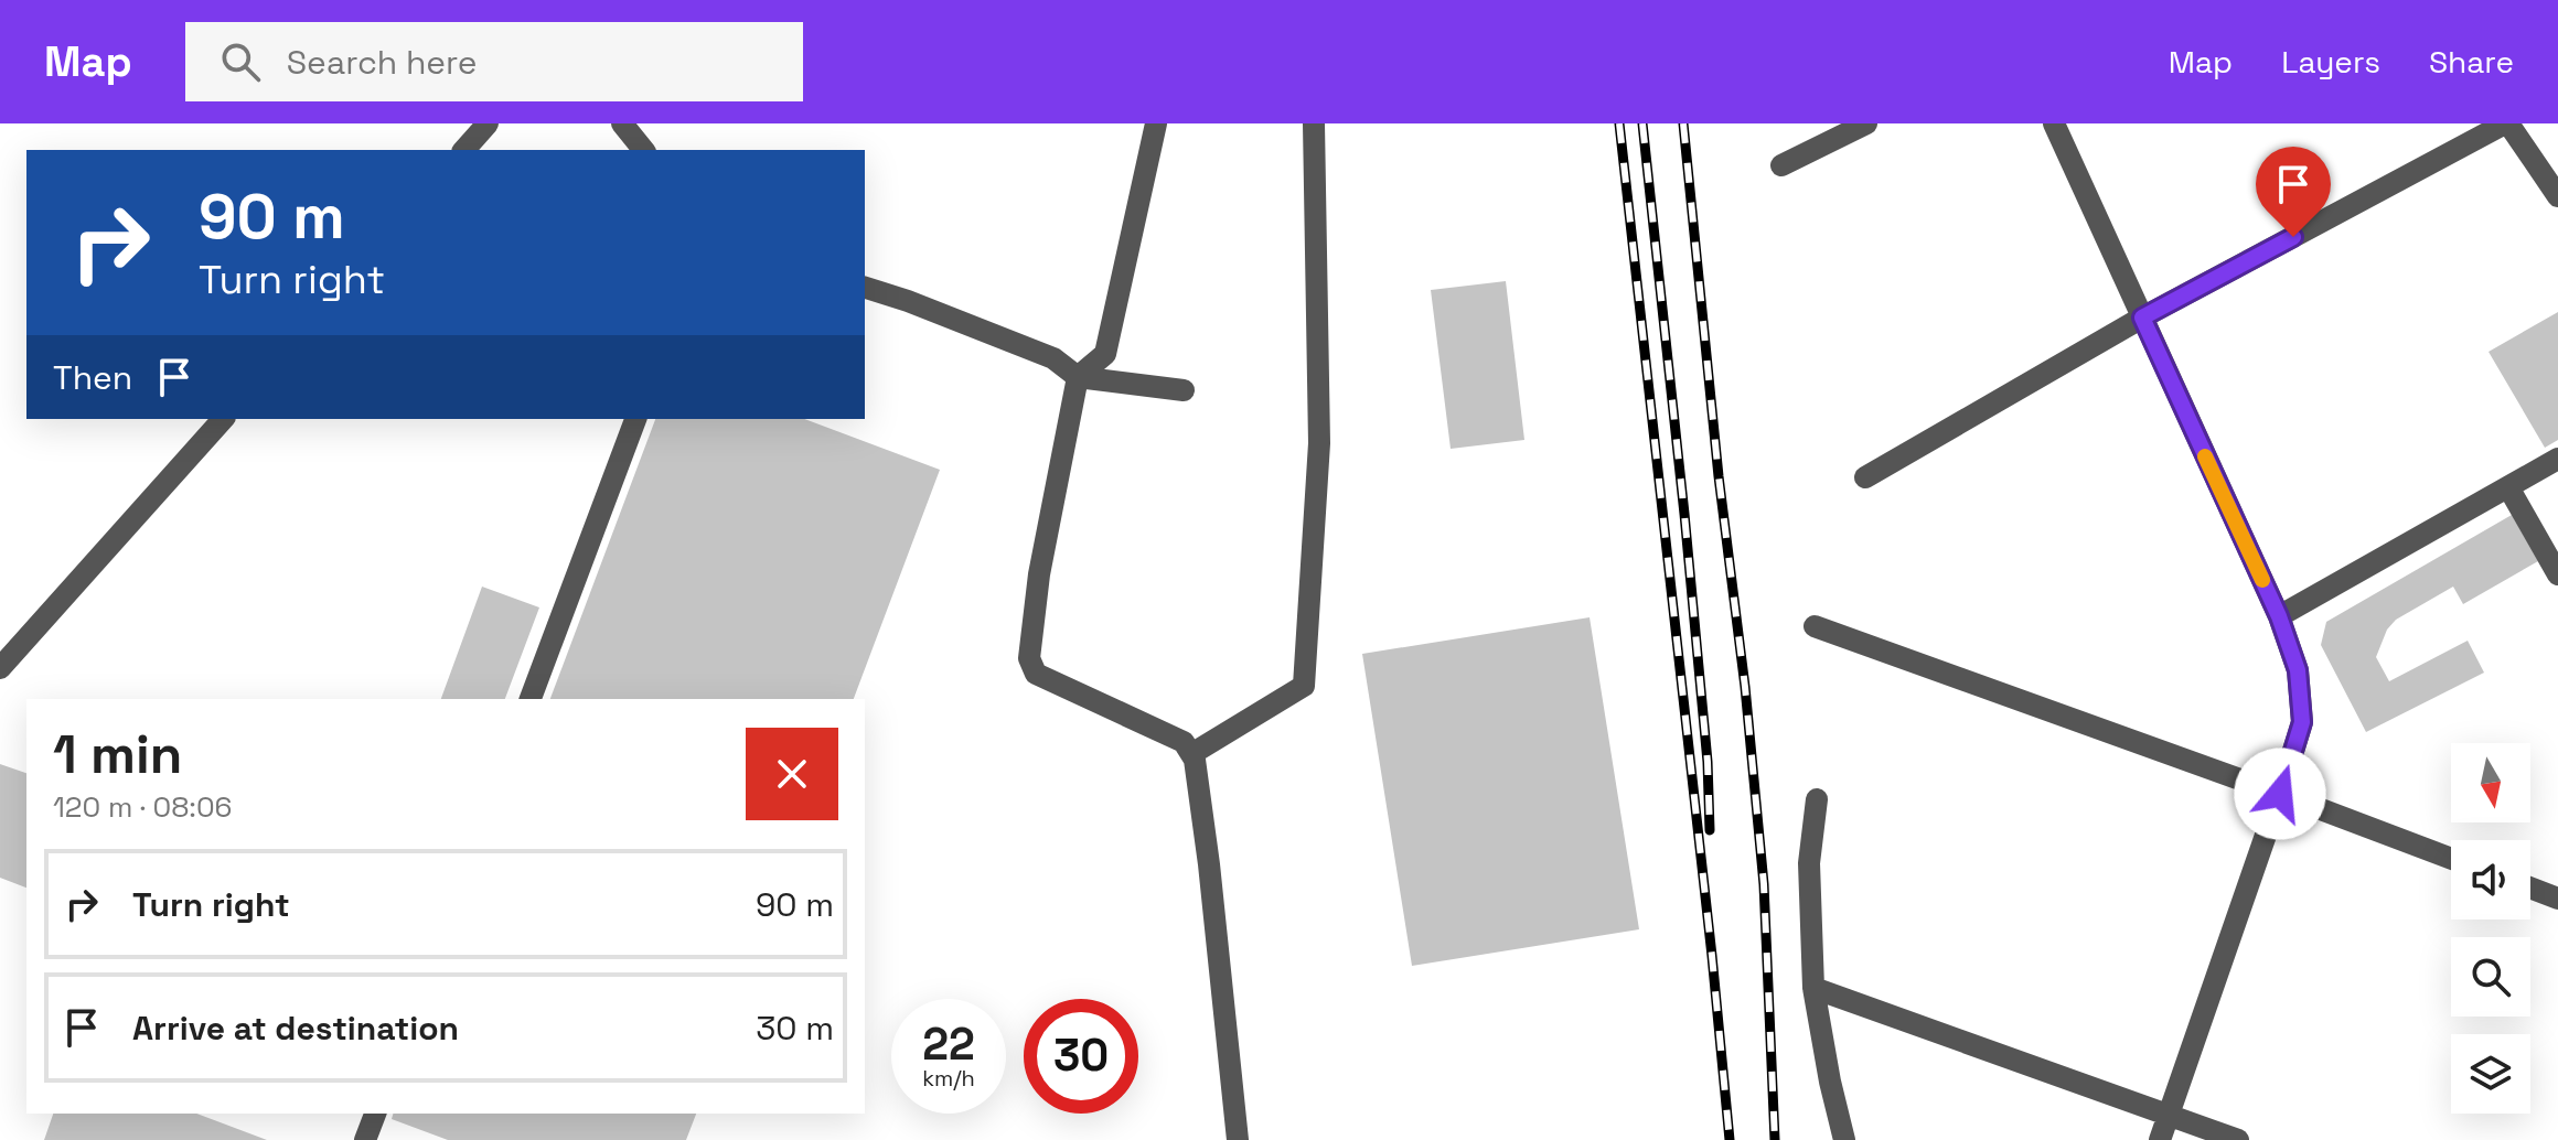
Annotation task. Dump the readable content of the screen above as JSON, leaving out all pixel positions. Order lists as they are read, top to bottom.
{
  "north": "bottom",
  "page": {
    "header": "Map",
    "search": "Search here",
    "nav": ["Map", "Layers", "Share"],
    "turn": ["90 m", "Turn right"],
    "then": "Then",
    "heading": ["1 min", "120 m · 08:06"],
    "list": [
      {
        "name": "Turn right",
        "value": "90 m"
      },
      {
        "name": "Arrive at destination",
        "value": "30 m"
      }
    ],
    "speed": "22 km/h",
    "limit": "30"
  }
}
